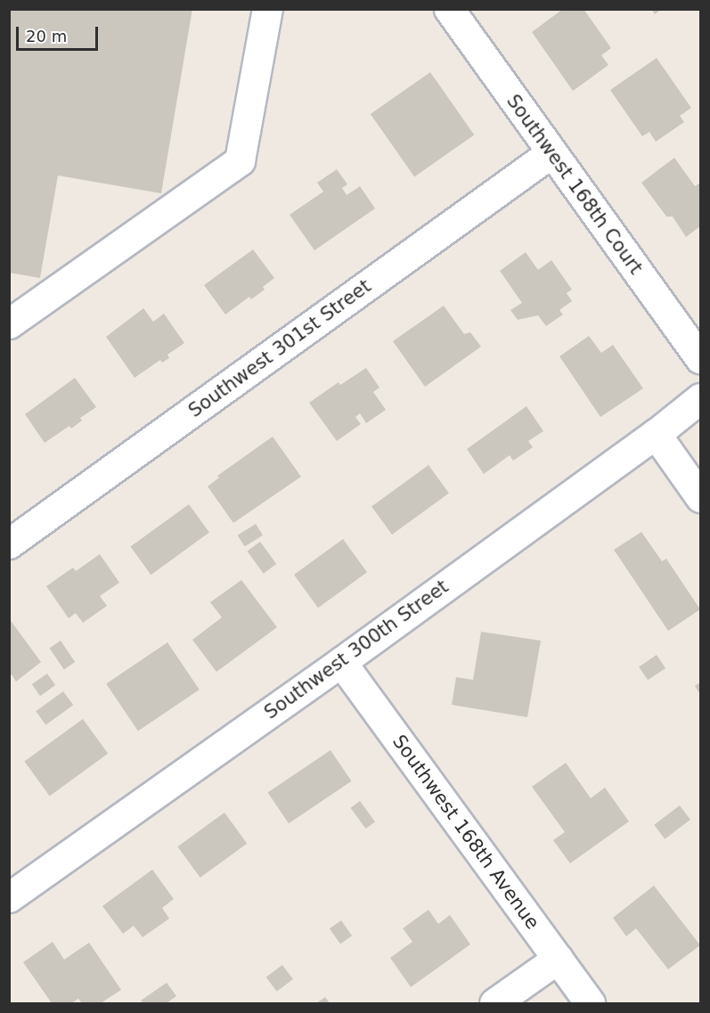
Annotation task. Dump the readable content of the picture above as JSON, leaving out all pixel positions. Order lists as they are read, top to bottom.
{
  "streets": {
    "street": [
      "Southwest 168th Court",
      "Southwest 301st Street",
      "Southwest 300th Street",
      "Southwest 168th Avenue"
    ]
  },
  "crossings": [
    ["Southwest 168th Court", "Southwest 301st Street"],
    ["Southwest 300th Street", "Southwest 168th Avenue"]
  ],
  "scale_bar": "20 m"
}
